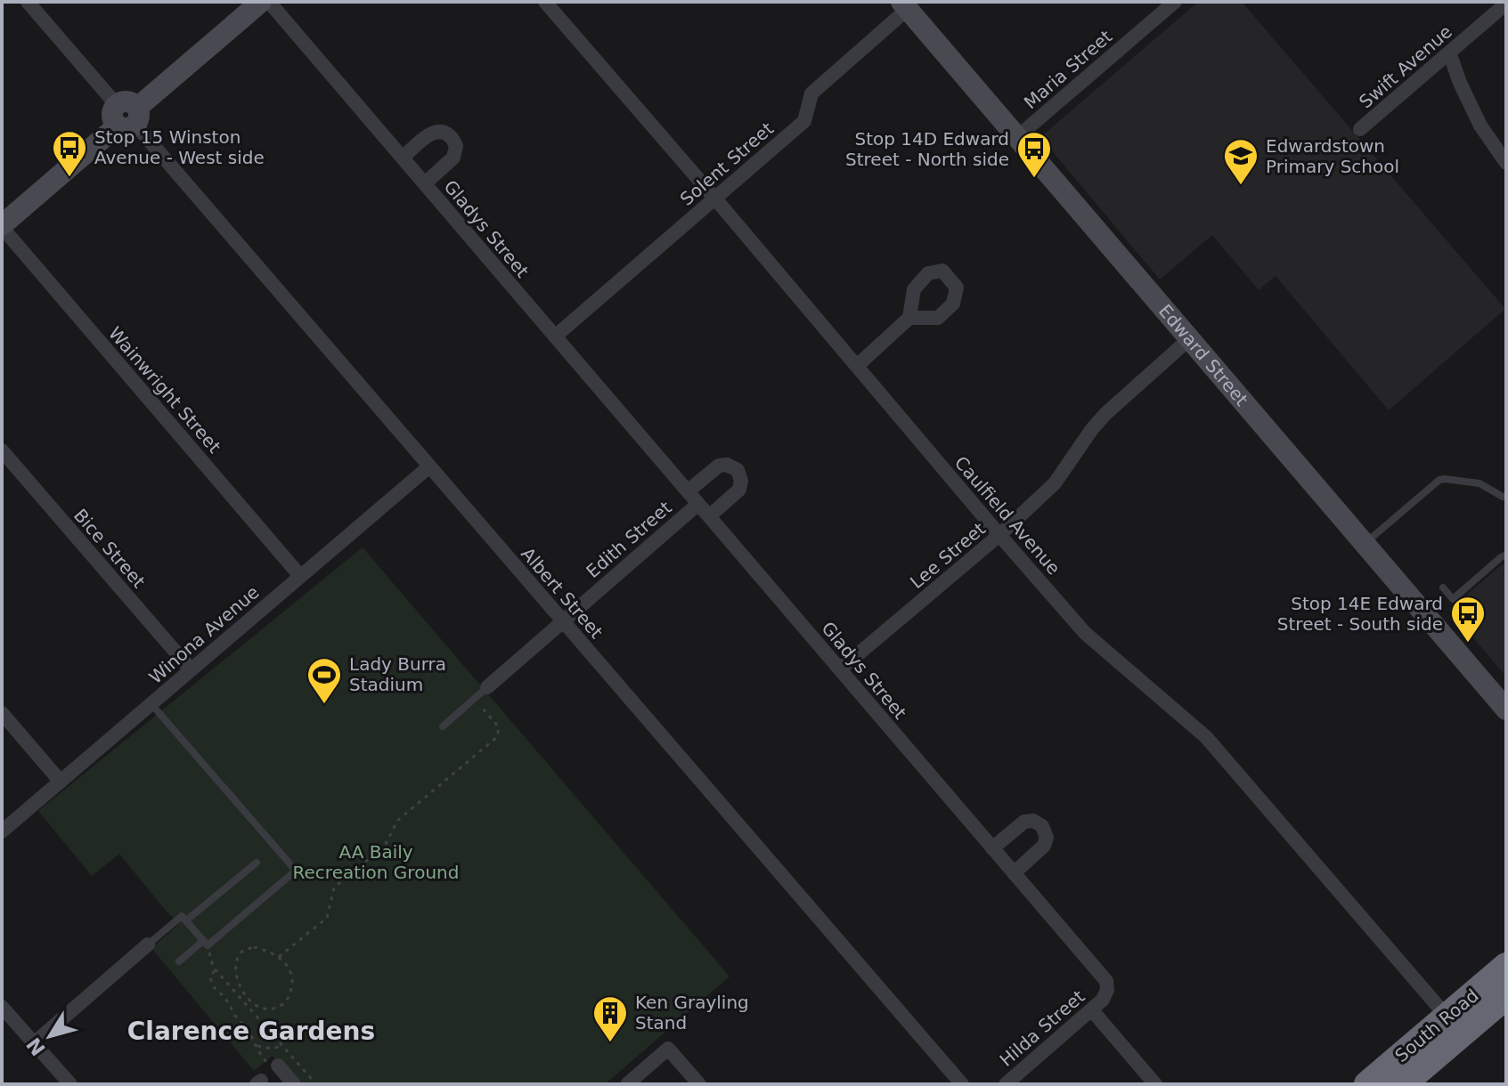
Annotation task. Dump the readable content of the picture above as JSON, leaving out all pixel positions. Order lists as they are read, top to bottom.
{
  "streets": {
    "highway": ["South Road"],
    "street": [
      "Swift Avenue",
      "Maria Street",
      "Solent Street",
      "Gladys Street",
      "Edward Street",
      "Wainwright Street",
      "Caulfield Avenue",
      "Edith Street",
      "Bice Street",
      "Lee Street",
      "Albert Street",
      "Winona Avenue",
      "Hilda Street"
    ]
  },
  "crossings": [
    ["Maria Street", "Edward Street"],
    ["Solent Street", "Gladys Street"],
    ["Solent Street", "Edward Street"],
    ["Solent Street", "Caulfield Avenue"],
    ["Gladys Street", "Edith Street"],
    ["Gladys Street", "Lee Street"],
    ["Gladys Street", "Hilda Street"],
    ["Edward Street", "Lee Street"],
    ["Wainwright Street", "Winona Avenue"],
    ["Caulfield Avenue", "Lee Street"],
    ["Caulfield Avenue", "South Road"],
    ["Edith Street", "Albert Street"],
    ["Bice Street", "Winona Avenue"],
    ["Albert Street", "Winona Avenue"]
  ],
  "districts": ["Clarence Gardens"],
  "parks": ["AA Baily Recreation Ground"],
  "places": {
    "bus stop": ["Stop 15 Winston Avenue - West side", "Stop 14D Edward Street - North side", "Stop 14E Edward Street - South side"],
    "school or university": ["Edwardstown Primary School"],
    "sports": ["Lady Burra Stadium"],
    "building": ["Ken Grayling Stand"]
  },
  "north": "bottom left"
}
